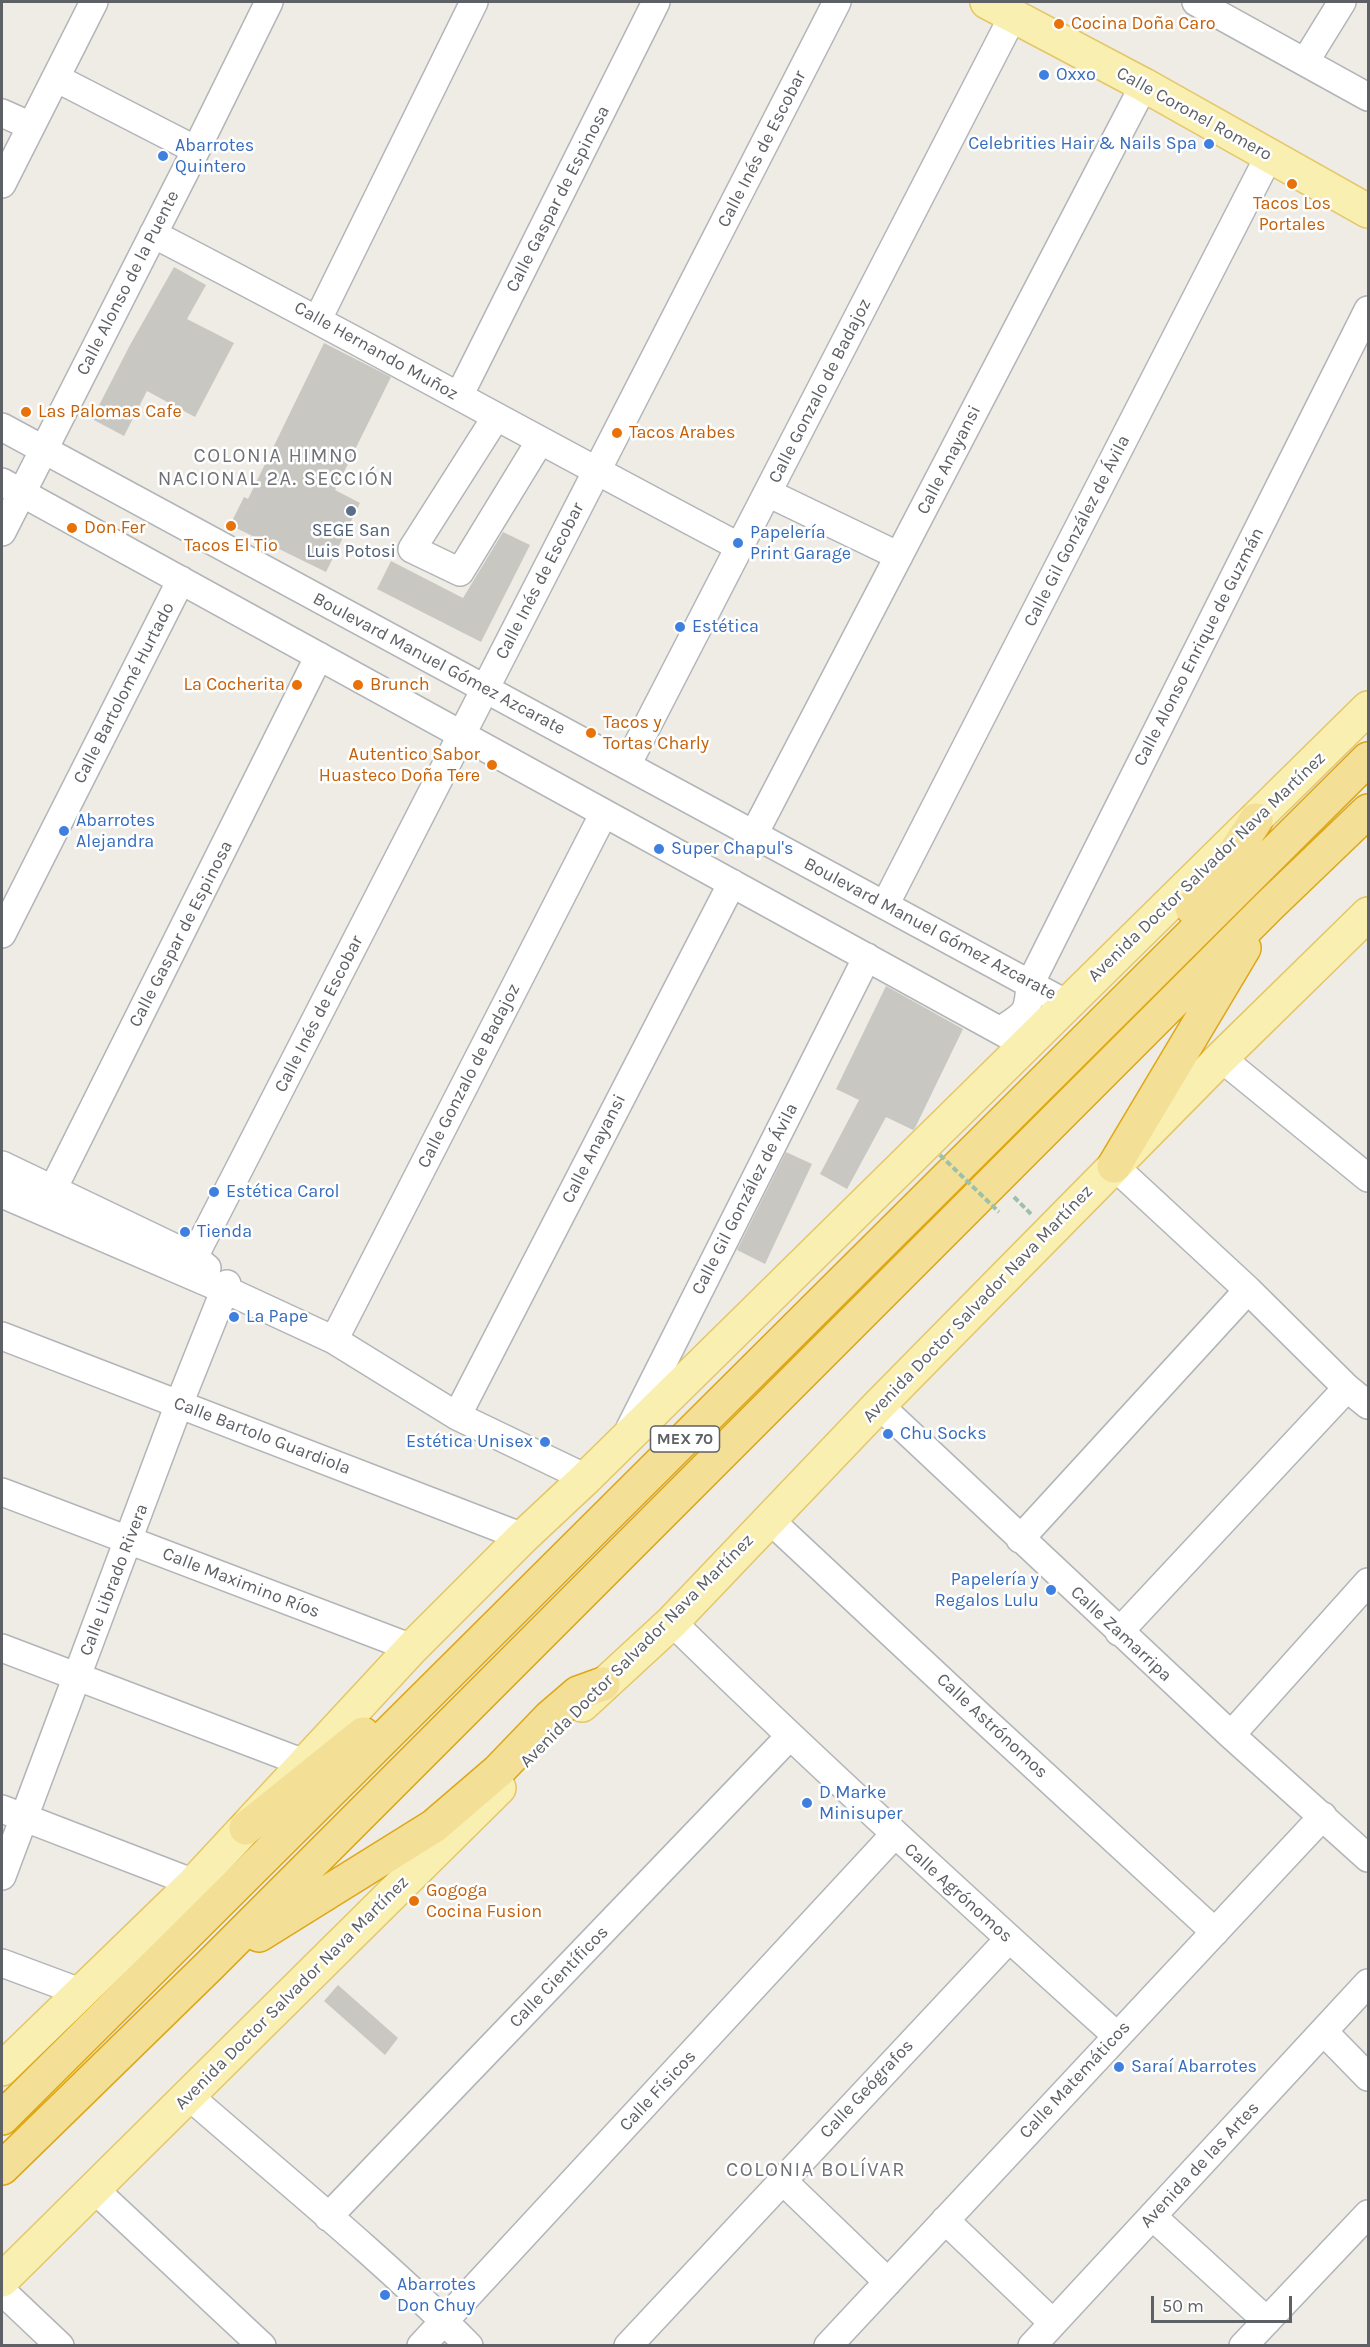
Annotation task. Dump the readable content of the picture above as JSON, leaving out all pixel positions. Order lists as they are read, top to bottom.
{
  "streets": {
    "highway": ["Avenida Doctor Salvador Nava Martínez", "MEX 70"],
    "main road": ["Calle Coronel Romero"],
    "street": [
      "Calle Inés de Escobar",
      "Calle Gaspar de Espinosa",
      "Calle Alonso de la Puente",
      "Calle Hernando Muñoz",
      "Calle Gonzalo de Badajoz",
      "Calle Anayansi",
      "Calle Gil González de Ávila",
      "Calle Alonso Enrique de Guzmán",
      "Boulevard Manuel Gómez Azcarate",
      "Calle Bartolomé Hurtado",
      "Calle Bartolo Guardiola",
      "Calle Librado Rivera",
      "Calle Maximino Ríos",
      "Calle Zamarripa",
      "Calle Astrónomos",
      "Calle Agrónomos",
      "Calle Científicos",
      "Calle Matemáticos",
      "Calle Geógrafos",
      "Calle Físicos",
      "Avenida de las Artes"
    ]
  },
  "crossings": [
    ["Calle Coronel Romero", "Calle Gonzalo de Badajoz"],
    ["Calle Coronel Romero", "Calle Anayansi"],
    ["Calle Coronel Romero", "Calle Gil González de Ávila"],
    ["Calle Inés de Escobar", "Calle Hernando Muñoz"],
    ["Calle Inés de Escobar", "Boulevard Manuel Gómez Azcarate"],
    ["Calle Gaspar de Espinosa", "Calle Hernando Muñoz"],
    ["Calle Alonso de la Puente", "Calle Hernando Muñoz"],
    ["Calle Alonso de la Puente", "Boulevard Manuel Gómez Azcarate"],
    ["Calle Hernando Muñoz", "Calle Gonzalo de Badajoz"],
    ["Calle Gonzalo de Badajoz", "Boulevard Manuel Gómez Azcarate"],
    ["Calle Anayansi", "Boulevard Manuel Gómez Azcarate"],
    ["Calle Gil González de Ávila", "Boulevard Manuel Gómez Azcarate"],
    ["Calle Gil González de Ávila", "Avenida Doctor Salvador Nava Martínez"],
    ["Calle Alonso Enrique de Guzmán", "Boulevard Manuel Gómez Azcarate"],
    ["Calle Alonso Enrique de Guzmán", "Avenida Doctor Salvador Nava Martínez"],
    ["Boulevard Manuel Gómez Azcarate", "Avenida Doctor Salvador Nava Martínez"],
    ["Avenida Doctor Salvador Nava Martínez", "Calle Bartolo Guardiola"],
    ["Avenida Doctor Salvador Nava Martínez", "Calle Maximino Ríos"],
    ["Avenida Doctor Salvador Nava Martínez", "Calle Zamarripa"],
    ["Avenida Doctor Salvador Nava Martínez", "Calle Astrónomos"],
    ["Avenida Doctor Salvador Nava Martínez", "Calle Agrónomos"],
    ["Calle Bartolo Guardiola", "Calle Librado Rivera"],
    ["Calle Librado Rivera", "Calle Maximino Ríos"],
    ["Calle Zamarripa", "Calle Matemáticos"],
    ["Calle Astrónomos", "Calle Matemáticos"],
    ["Calle Agrónomos", "Calle Científicos"],
    ["Calle Agrónomos", "Calle Matemáticos"],
    ["Calle Agrónomos", "Calle Geógrafos"],
    ["Calle Agrónomos", "Calle Físicos"]
  ],
  "districts": ["COLONIA HIMNO NACIONAL 2A. SECCIÓN", "COLONIA BOLÍVAR"],
  "places": [
    "Cocina Doña Caro",
    "Oxxo",
    "Celebrities Hair & Nails Spa",
    "Abarrotes Quintero",
    "Tacos Los Portales",
    "Las Palomas Cafe",
    "Tacos Arabes",
    "SEGE San Luis Potosi",
    "Tacos El Tio",
    "Don Fer",
    "Papelería Print Garage",
    "Estética",
    "La Cocherita",
    "Brunch",
    "Tacos y Tortas Charly",
    "Autentico Sabor Huasteco Doña Tere",
    "Abarrotes Alejandra",
    "Super Chapul's",
    "Estética Carol",
    "Tienda",
    "La Pape",
    "Chu Socks",
    "Estética Unisex",
    "Papelería y Regalos Lulu",
    "D Marke Minisuper",
    "Gogoga Cocina Fusion",
    "Saraí Abarrotes",
    "Abarrotes Don Chuy"
  ],
  "scale_bar": "50 m"
}
